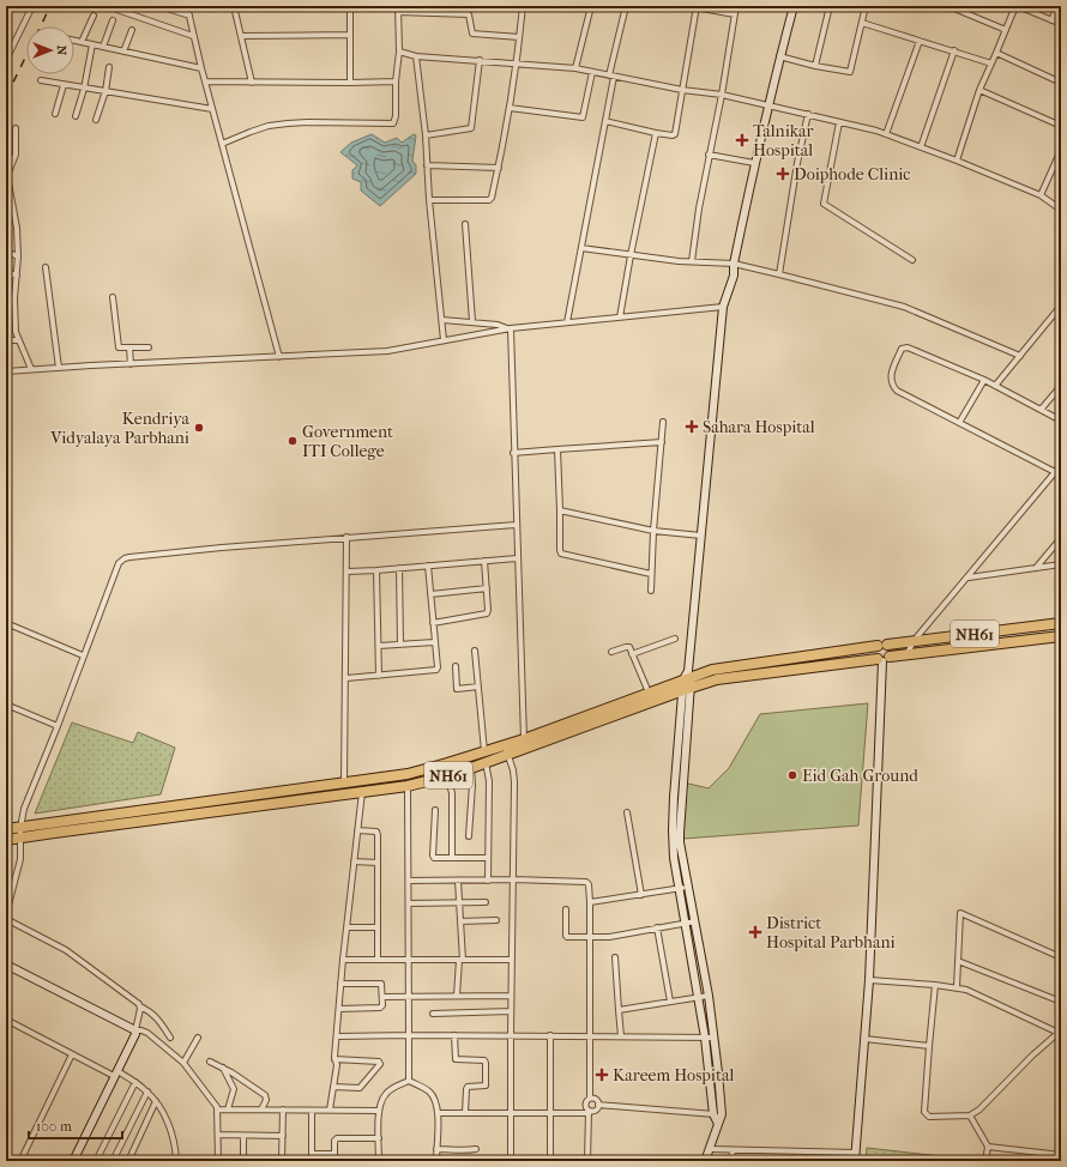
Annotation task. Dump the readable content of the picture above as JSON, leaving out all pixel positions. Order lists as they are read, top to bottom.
{
  "streets": {
    "highway": ["NH61"]
  },
  "places": {
    "health": [
      "Talnikar Hospital",
      "Doiphode Clinic",
      "Sahara Hospital",
      "District Hospital Parbhani",
      "Kareem Hospital"
    ],
    "other": ["Kendriya Vidyalaya Parbhani", "Government ITI College", "Eid Gah Ground"]
  },
  "scale_bar": "100 m",
  "north": "right"
}
